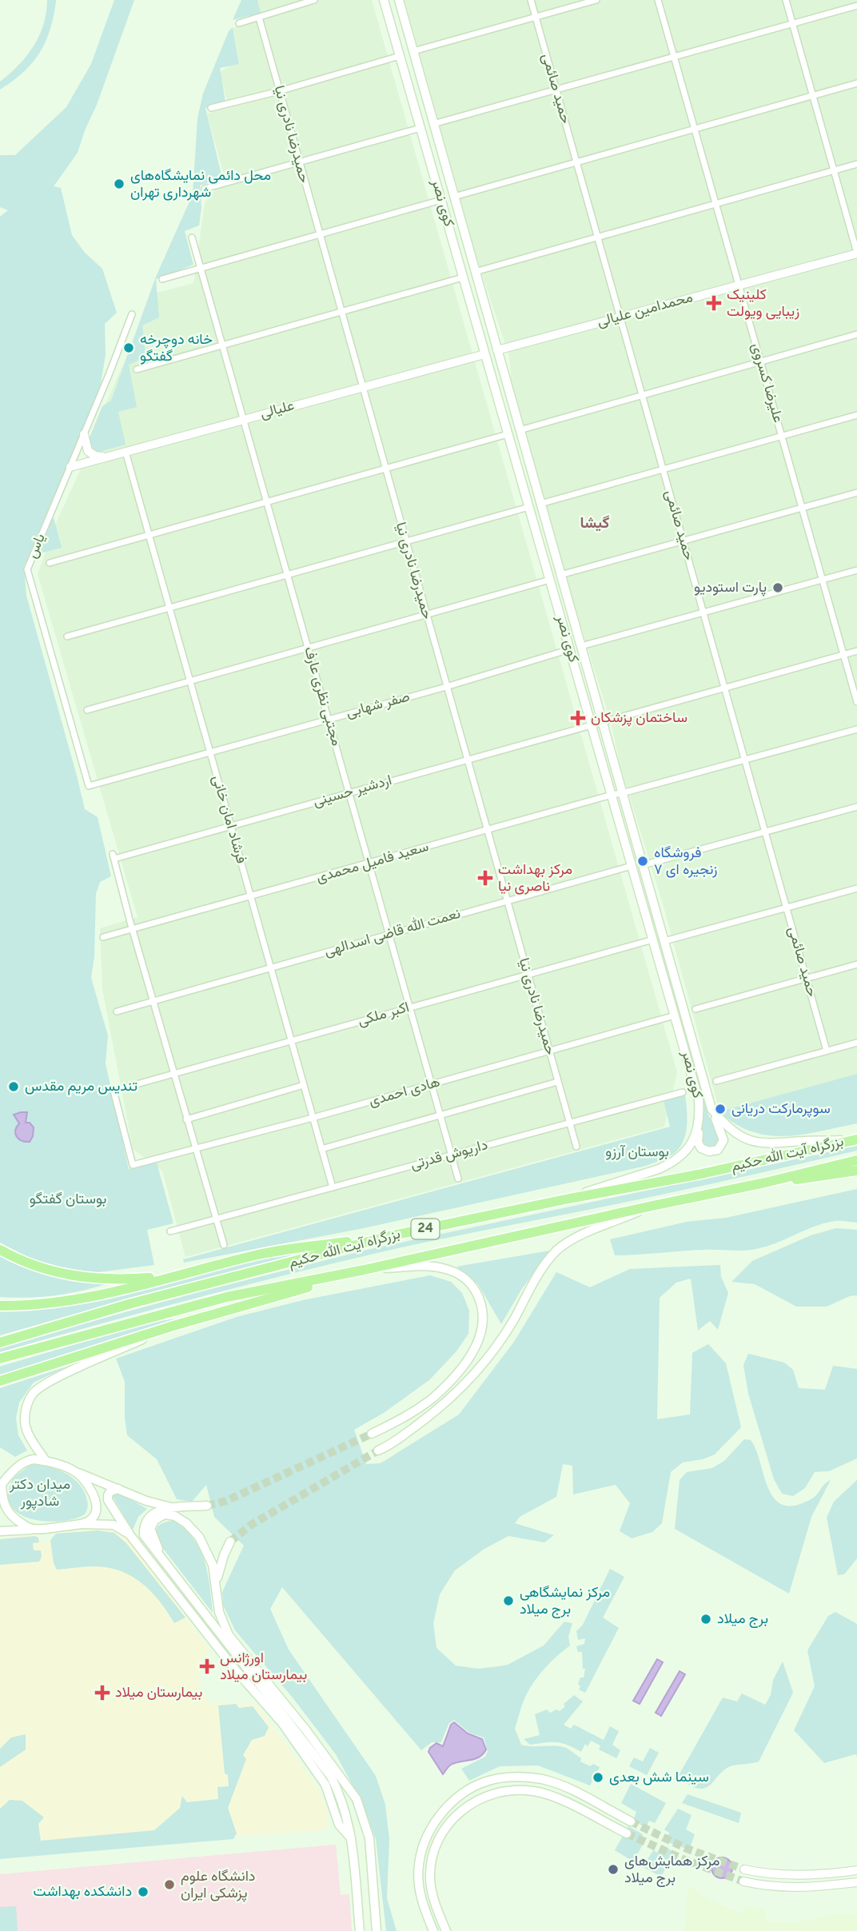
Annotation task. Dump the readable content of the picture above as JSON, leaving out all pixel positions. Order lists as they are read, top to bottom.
{
  "streets": {
    "highway": ["بزرگراه آیت الله حکیم", "24"],
    "main road": ["کوی نصر"],
    "street": [
      "حمید صائمی",
      "حمیدرضا نادری نیا",
      "محمدامین علیالی",
      "علیرضا کسروی",
      "علیالی",
      "یاس",
      "مجتبی نظری عارف",
      "صفر شهابی",
      "اردشیر حسینی",
      "فرشاد امان خانی",
      "سعید فامیل محمدی",
      "نعمت الله قاضی اسدالهی",
      "اکبر ملکی",
      "هادی احمدی",
      "داریوش قدرتی"
    ]
  },
  "crossings": [
    ["حمید صائمی", "محمدامین علیالی"],
    ["حمید صائمی", "اردشیر حسینی"],
    ["حمید صائمی", "سعید فامیل محمدی"],
    ["حمیدرضا نادری نیا", "علیالی"],
    ["حمیدرضا نادری نیا", "صفر شهابی"],
    ["حمیدرضا نادری نیا", "اردشیر حسینی"],
    ["حمیدرضا نادری نیا", "سعید فامیل محمدی"],
    ["حمیدرضا نادری نیا", "نعمت الله قاضی اسدالهی"],
    ["حمیدرضا نادری نیا", "اکبر ملکی"],
    ["حمیدرضا نادری نیا", "هادی احمدی"],
    ["حمیدرضا نادری نیا", "داریوش قدرتی"],
    ["کوی نصر", "محمدامین علیالی"],
    ["کوی نصر", "علیالی"],
    ["کوی نصر", "صفر شهابی"],
    ["کوی نصر", "اردشیر حسینی"],
    ["کوی نصر", "سعید فامیل محمدی"],
    ["کوی نصر", "نعمت الله قاضی اسدالهی"],
    ["کوی نصر", "اکبر ملکی"],
    ["کوی نصر", "هادی احمدی"],
    ["کوی نصر", "بزرگراه آیت الله حکیم"],
    ["محمدامین علیالی", "علیرضا کسروی"],
    ["علیرضا کسروی", "اردشیر حسینی"],
    ["علیالی", "یاس"],
    ["علیالی", "مجتبی نظری عارف"],
    ["علیالی", "فرشاد امان خانی"],
    ["یاس", "صفر شهابی"],
    ["مجتبی نظری عارف", "صفر شهابی"],
    ["مجتبی نظری عارف", "اردشیر حسینی"],
    ["مجتبی نظری عارف", "سعید فامیل محمدی"],
    ["مجتبی نظری عارف", "نعمت الله قاضی اسدالهی"],
    ["مجتبی نظری عارف", "اکبر ملکی"],
    ["مجتبی نظری عارف", "هادی احمدی"],
    ["مجتبی نظری عارف", "داریوش قدرتی"],
    ["صفر شهابی", "فرشاد امان خانی"],
    ["اردشیر حسینی", "فرشاد امان خانی"],
    ["اردشیر حسینی", "سعید فامیل محمدی"],
    ["فرشاد امان خانی", "سعید فامیل محمدی"],
    ["فرشاد امان خانی", "نعمت الله قاضی اسدالهی"],
    ["فرشاد امان خانی", "اکبر ملکی"],
    ["فرشاد امان خانی", "هادی احمدی"],
    ["فرشاد امان خانی", "داریوش قدرتی"],
    ["اکبر ملکی", "هادی احمدی"]
  ],
  "districts": ["گیشا"],
  "parks": ["بوستان آرزو", "بوستان گفتگو", "میدان دکتر شادپور"],
  "places": {
    "other": [
      "محل دائمی نمایشگاه‌های شهرداری تهران",
      "خانه دوچرخه گفتگو",
      "پارت استودیو",
      "فروشگاه زنجیره ای ۷",
      "تندیس مریم مقدس",
      "سوپرمارکت دریانی",
      "مرکز نمایشگاهی برج میلاد",
      "برج میلاد",
      "سینما شش بعدی",
      "مرکز همایش‌های برج میلاد",
      "دانشگاه علوم پزشکی ایران",
      "دانشکده بهداشت"
    ],
    "health": [
      "کلینیک زیبایی ویولت",
      "ساختمان پزشکان",
      "مرکز بهداشت ناصری نیا",
      "اورژانس بیمارستان میلاد",
      "بیمارستان میلاد"
    ]
  }
}
